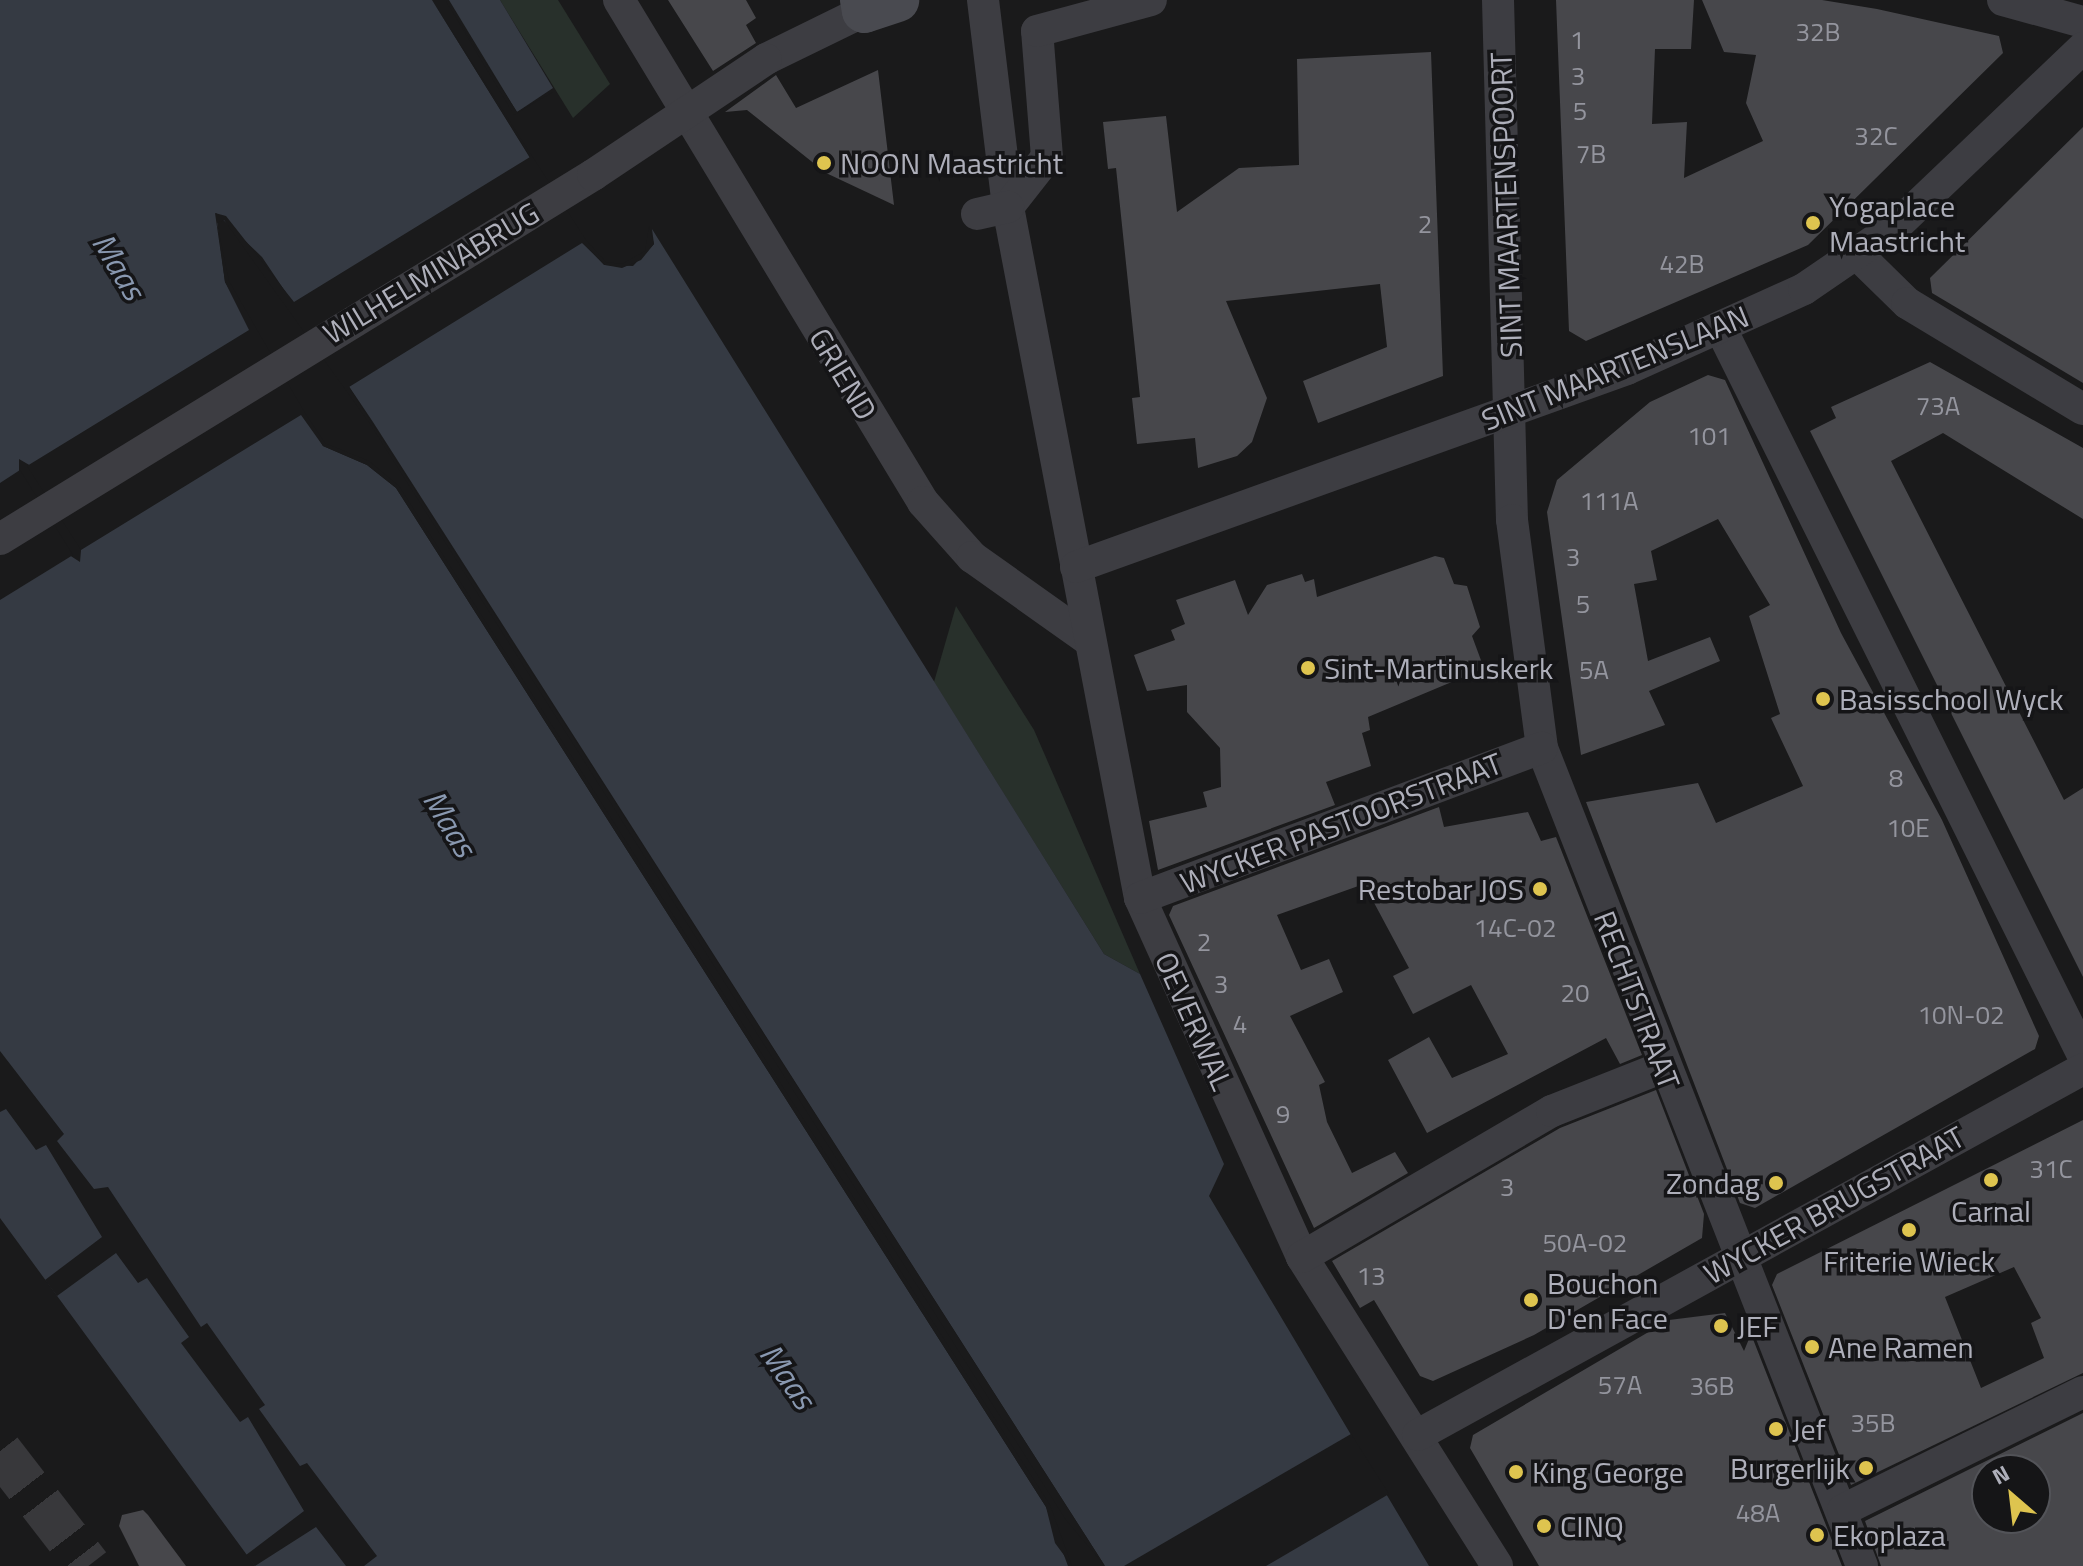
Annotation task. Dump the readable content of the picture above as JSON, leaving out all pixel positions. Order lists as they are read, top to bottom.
{
  "streets": {
    "street": [
      "SINT MAARTENSPOORT",
      "WILHELMINABRUG",
      "SINT MAARTENSLAAN",
      "GRIEND",
      "WYCKER PASTOORSTRAAT",
      "RECHTSTRAAT",
      "OEVERWAL",
      "WYCKER BRUGSTRAAT"
    ]
  },
  "crossings": [
    ["SINT MAARTENSPOORT", "SINT MAARTENSLAAN"],
    ["SINT MAARTENSPOORT", "RECHTSTRAAT"],
    ["SINT MAARTENSLAAN", "RECHTSTRAAT"],
    ["SINT MAARTENSLAAN", "OEVERWAL"],
    ["GRIEND", "OEVERWAL"],
    ["WYCKER PASTOORSTRAAT", "RECHTSTRAAT"],
    ["WYCKER PASTOORSTRAAT", "OEVERWAL"],
    ["RECHTSTRAAT", "WYCKER BRUGSTRAAT"],
    ["OEVERWAL", "WYCKER BRUGSTRAAT"]
  ],
  "water": ["Maas"],
  "places": [
    "NOON Maastricht",
    "Yogaplace Maastricht",
    "Sint-Martinuskerk",
    "Basisschool Wyck",
    "Restobar JOS",
    "Carnal",
    "Zondag",
    "Friterie Wieck",
    "Bouchon D'en Face",
    "JEF",
    "Ane Ramen",
    "Jef",
    "Burgerlijk",
    "King George",
    "CINQ",
    "Ekoplaza"
  ],
  "house_numbers": [
    "32B",
    "1",
    "3",
    "5",
    "32C",
    "7B",
    "2",
    "42B",
    "73A",
    "101",
    "111A",
    "3",
    "5",
    "5A",
    "8",
    "10E",
    "14C-02",
    "2",
    "3",
    "20",
    "10N-02",
    "4",
    "9",
    "31C",
    "3",
    "50A-02",
    "13",
    "57A",
    "36B",
    "35B",
    "48A"
  ],
  "north": "top left"
}
